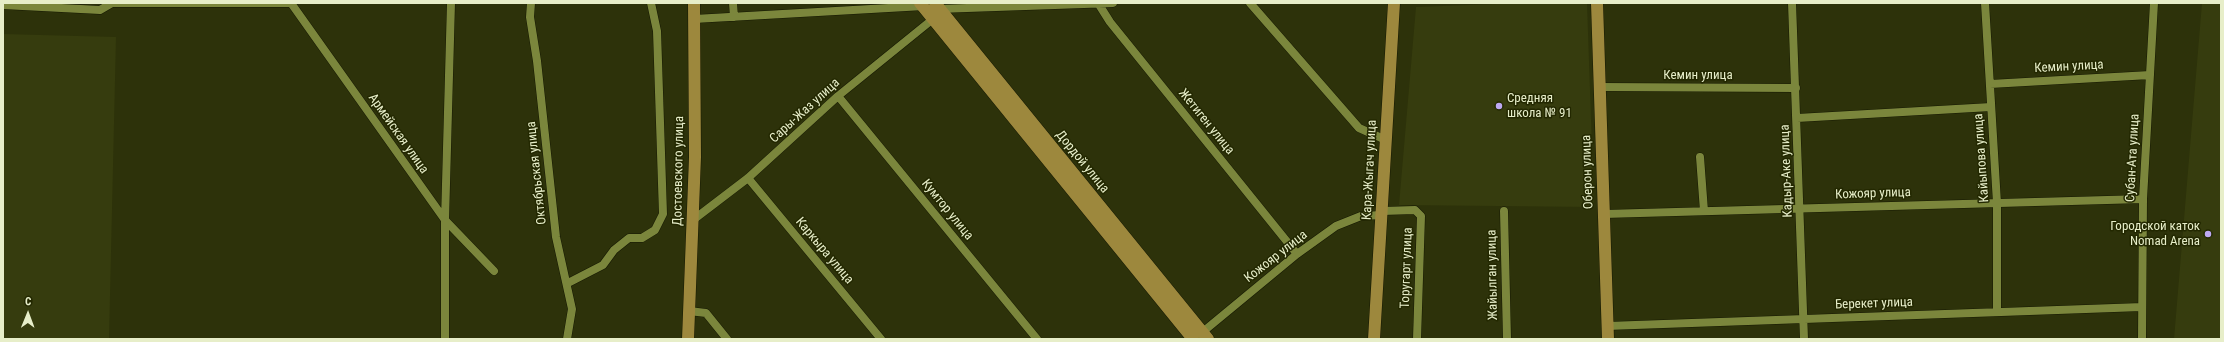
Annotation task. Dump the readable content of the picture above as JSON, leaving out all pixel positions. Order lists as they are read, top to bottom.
{
  "streets": {
    "street": [
      "Кемин улица",
      "Сары-Жаз улица",
      "Жетиген улица",
      "Армейская улица",
      "Кайыпова улица",
      "Субан-Ата улица",
      "Дордой улица",
      "Кара-Жыгач улица",
      "Достоевского улица",
      "Кадыр-Аке улица",
      "Оберон улица",
      "Октябрьская улица",
      "Кожояр улица",
      "Кумтор улица",
      "Каркыра улица",
      "Торугарт улица",
      "Жайылган улица",
      "Берекет улица"
    ]
  },
  "crossings": [
    ["Кемин улица", "Кайыпова улица"],
    ["Кемин улица", "Субан-Ата улица"],
    ["Кемин улица", "Кадыр-Аке улица"],
    ["Кемин улица", "Оберон улица"],
    ["Сары-Жаз улица", "Дордой улица"],
    ["Сары-Жаз улица", "Достоевского улица"],
    ["Сары-Жаз улица", "Кумтор улица"],
    ["Сары-Жаз улица", "Каркыра улица"],
    ["Жетиген улица", "Кожояр улица"],
    ["Кайыпова улица", "Кожояр улица"],
    ["Кайыпова улица", "Берекет улица"],
    ["Субан-Ата улица", "Кожояр улица"],
    ["Субан-Ата улица", "Берекет улица"],
    ["Дордой улица", "Кожояр улица"],
    ["Кара-Жыгач улица", "Кожояр улица"],
    ["Кара-Жыгач улица", "Торугарт улица"],
    ["Кадыр-Аке улица", "Кожояр улица"],
    ["Кадыр-Аке улица", "Берекет улица"],
    ["Оберон улица", "Кожояр улица"],
    ["Оберон улица", "Берекет улица"],
    ["Кожояр улица", "Торугарт улица"]
  ],
  "places": ["Средняя школа № 91", "Городской каток Nomad Arena"],
  "north": "top"
}
